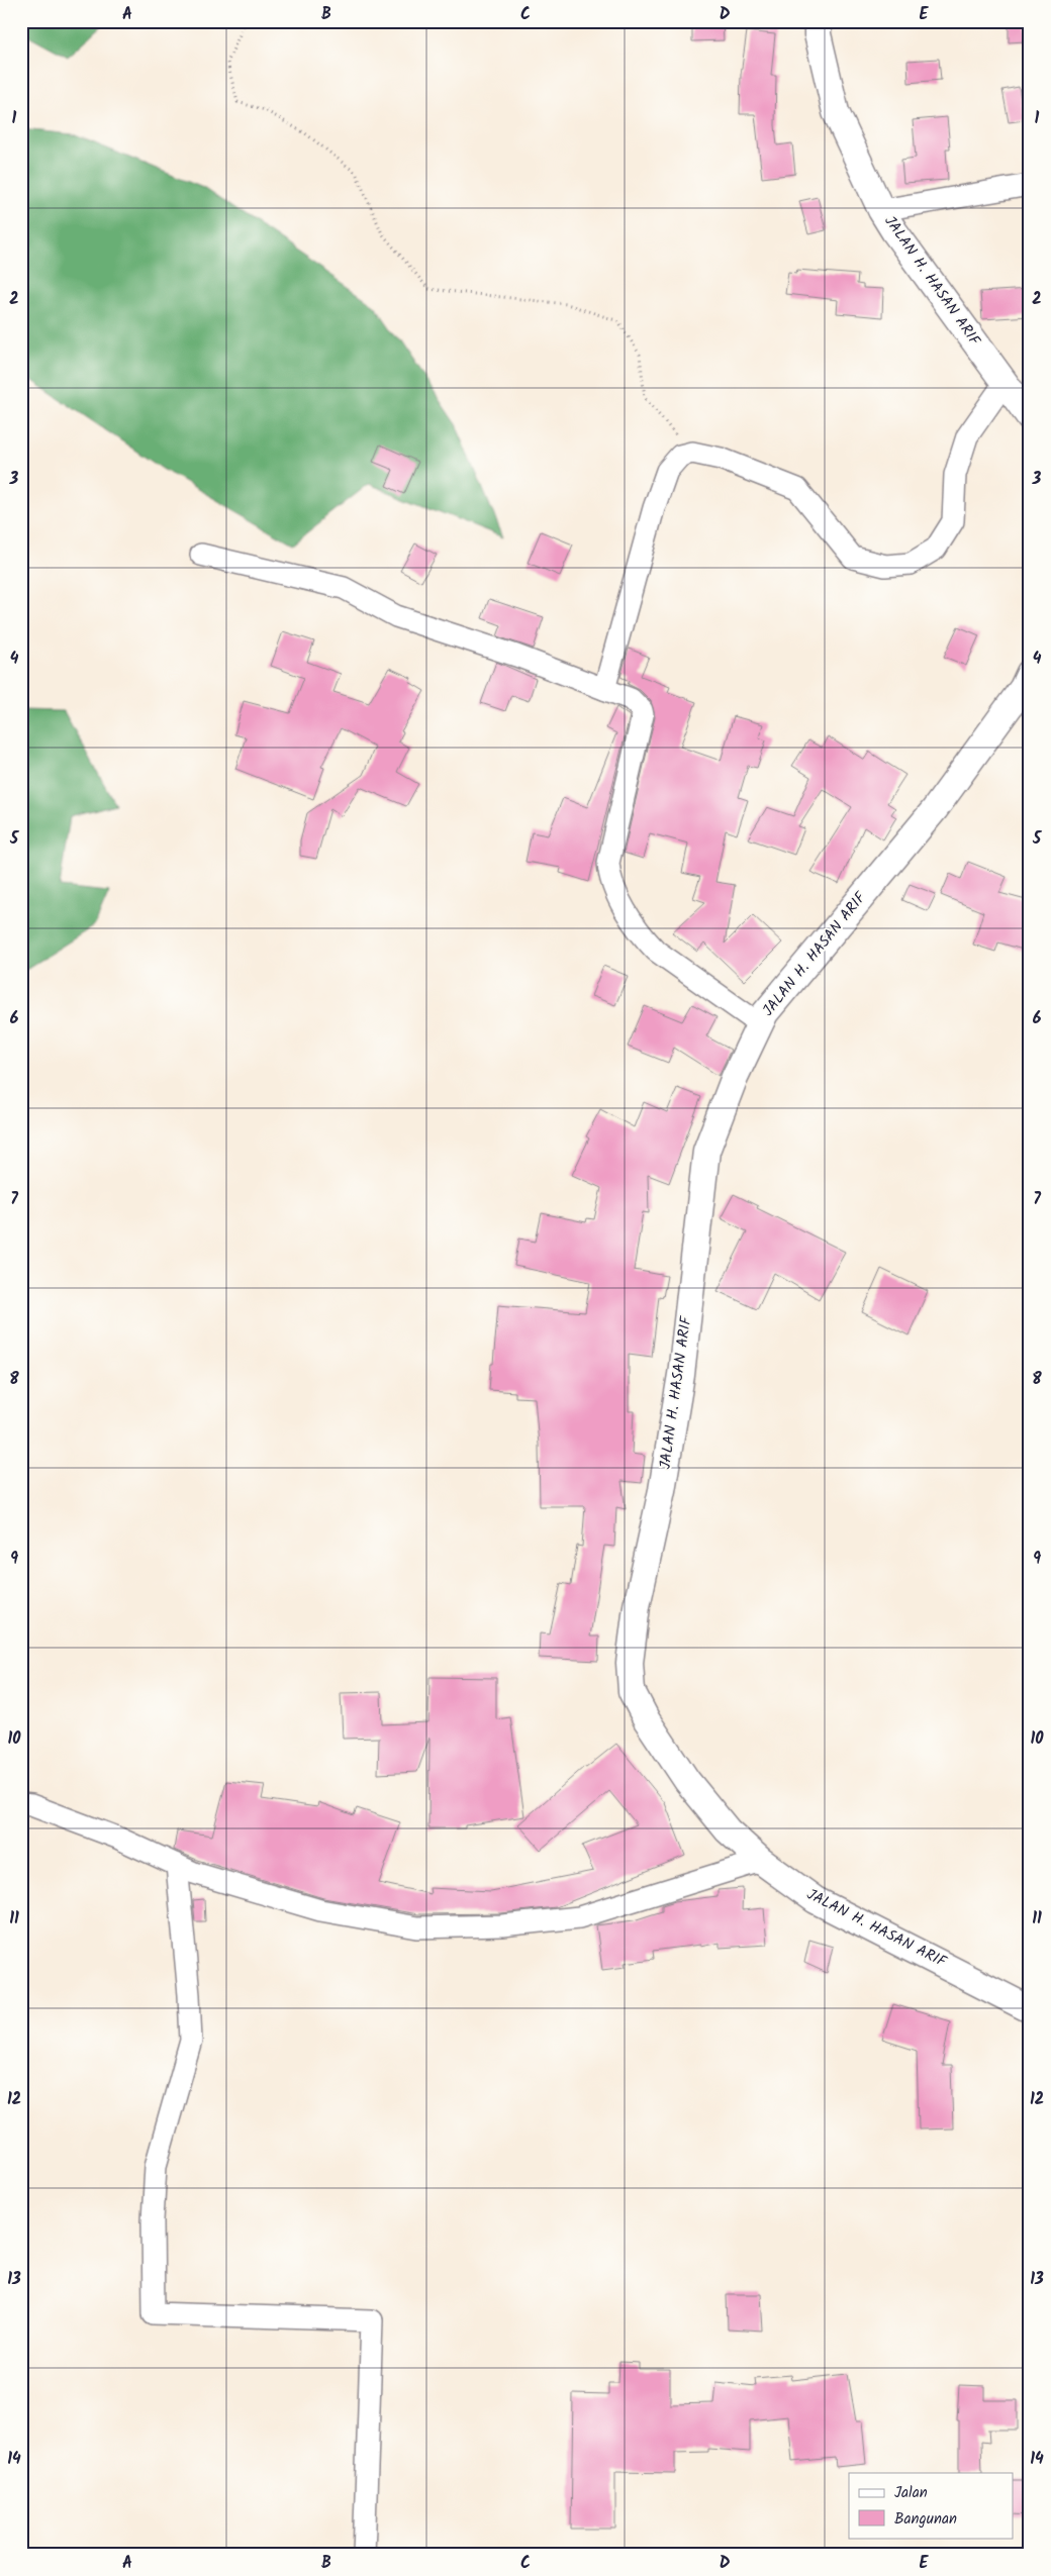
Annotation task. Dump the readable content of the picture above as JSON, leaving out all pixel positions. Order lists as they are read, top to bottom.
{
  "streets": {
    "main road": ["JALAN H. HASAN ARIF"]
  },
  "legend": ["Jalan", "Bangunan"],
  "grid": {
    "columns": [
      "A",
      "B",
      "C",
      "D",
      "E"
    ],
    "rows": [
      "1",
      "2",
      "3",
      "4",
      "5",
      "6",
      "7",
      "8",
      "9",
      "10",
      "11",
      "12",
      "13",
      "14"
    ]
  }
}
